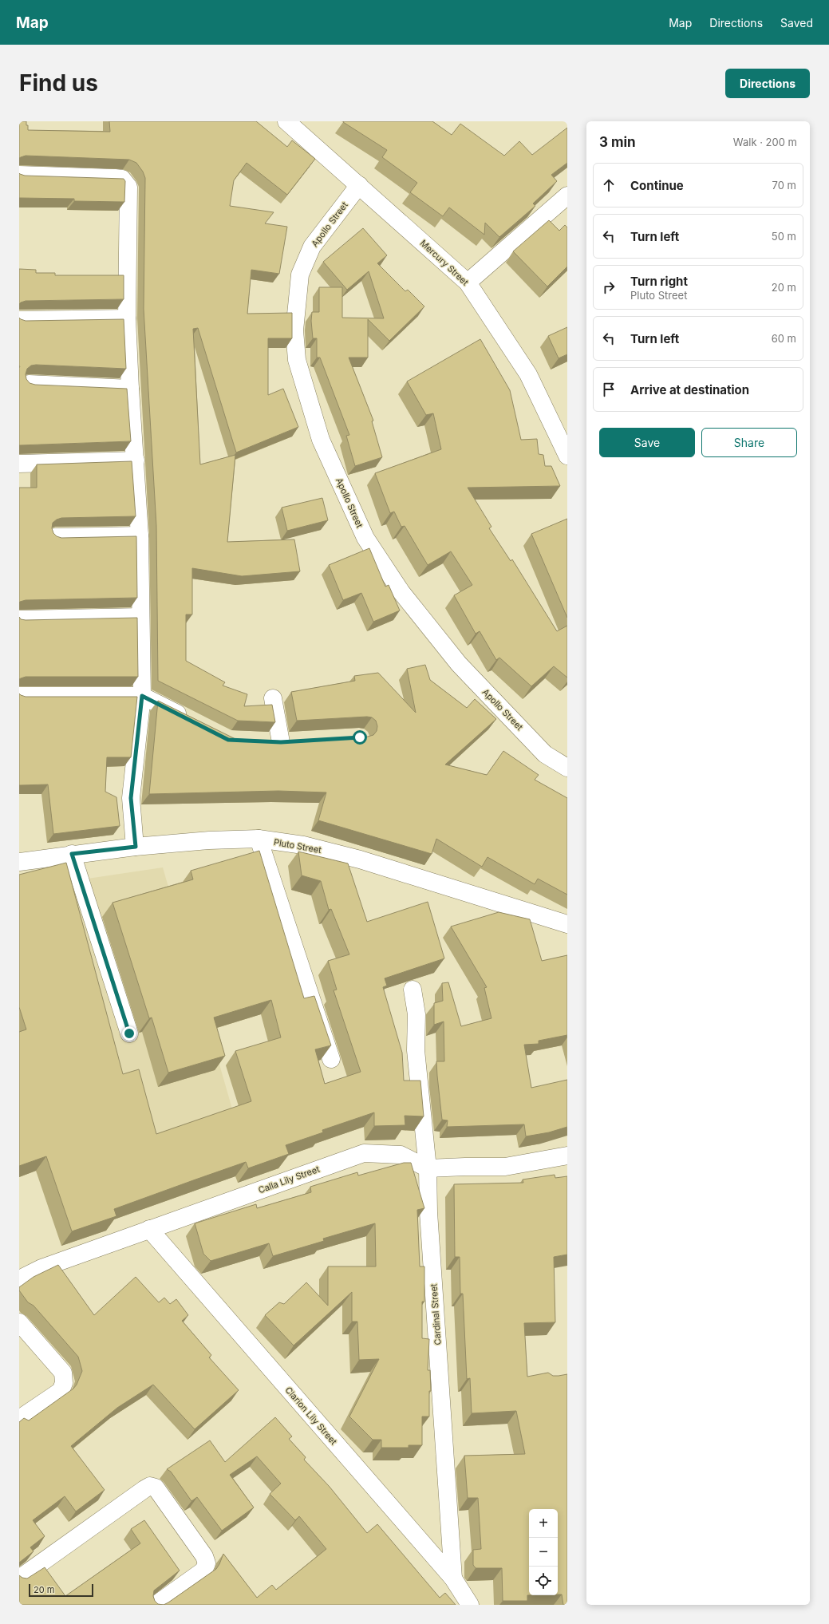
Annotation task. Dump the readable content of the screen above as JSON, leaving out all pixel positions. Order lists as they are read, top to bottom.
{
  "streets": {
    "street": [
      "Apollo Street",
      "Mercury Street",
      "Pluto Street",
      "Calla Lily Street",
      "Cardinal Street",
      "Clarion Lily Street"
    ]
  },
  "crossings": [
    ["Apollo Street", "Mercury Street"],
    ["Calla Lily Street", "Cardinal Street"],
    ["Calla Lily Street", "Clarion Lily Street"],
    ["Cardinal Street", "Clarion Lily Street"]
  ],
  "scale_bar": "20 m",
  "page": {
    "header": "Map",
    "nav": ["Map", "Directions", "Saved"],
    "buttons": [
      "Directions",
      ["Save", "Share"]
    ],
    "title": "Find us",
    "heading": ["3 min", "Walk · 200 m"],
    "list": [
      ["Continue", "70 m"],
      ["Turn left", "50 m"],
      ["Turn right", "Pluto Street", "20 m"],
      ["Turn left", "60 m"],
      "Arrive at destination"
    ],
    "map_buttons": ["+", "−"],
    "scale": "20 m"
  }
}
